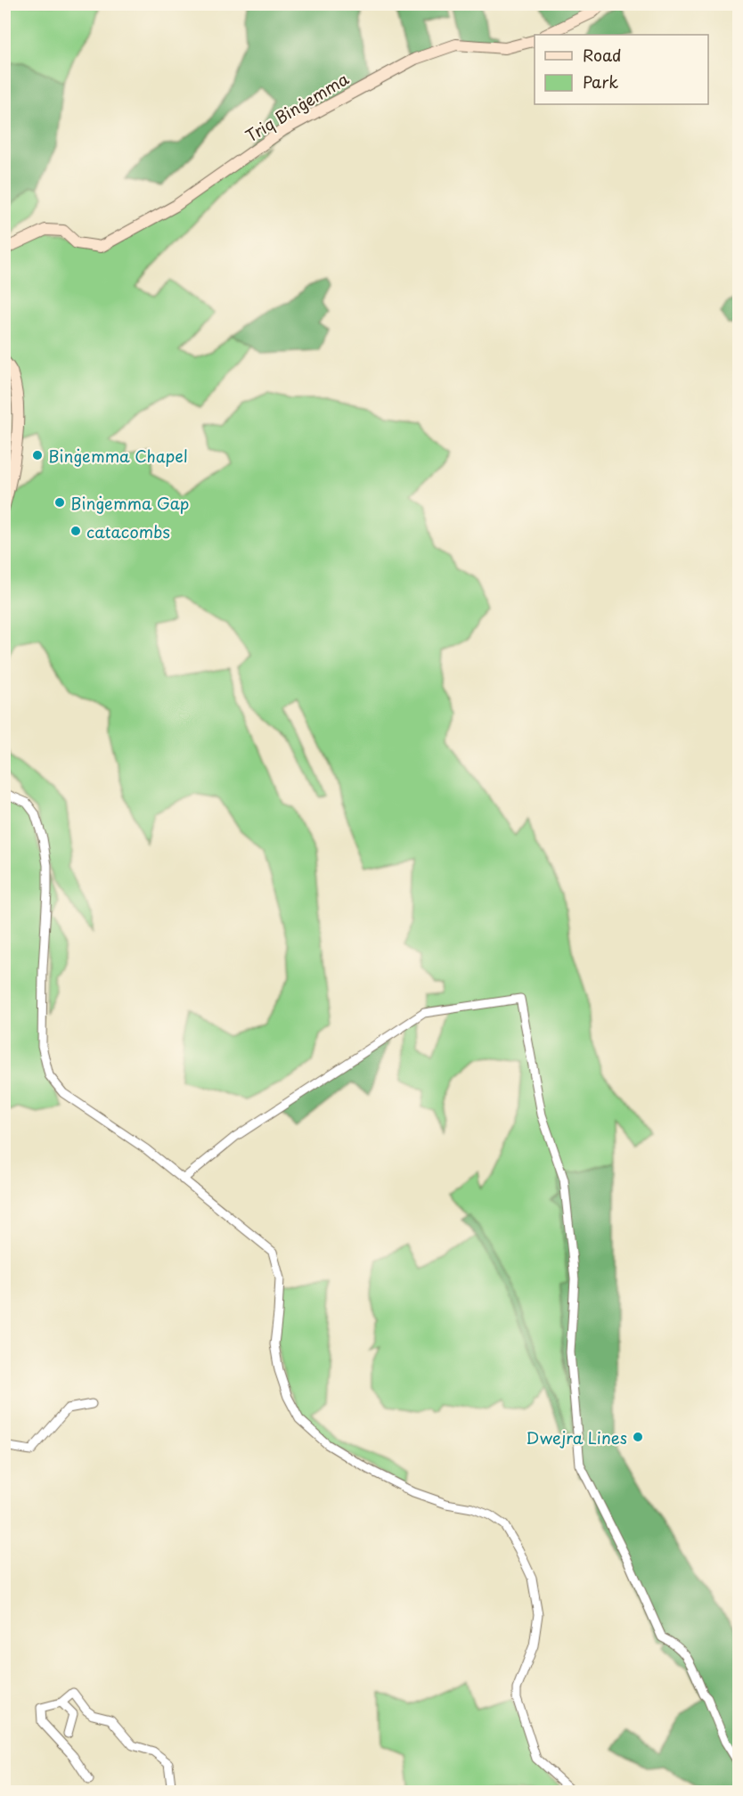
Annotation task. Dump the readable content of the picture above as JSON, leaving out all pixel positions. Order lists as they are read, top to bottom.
{
  "streets": {
    "street": ["Triq Binġemma"]
  },
  "places": [
    "Binġemma Chapel",
    "Binġemma Gap",
    "catacombs",
    "Dwejra Lines"
  ],
  "legend": ["Road", "Park"]
}
